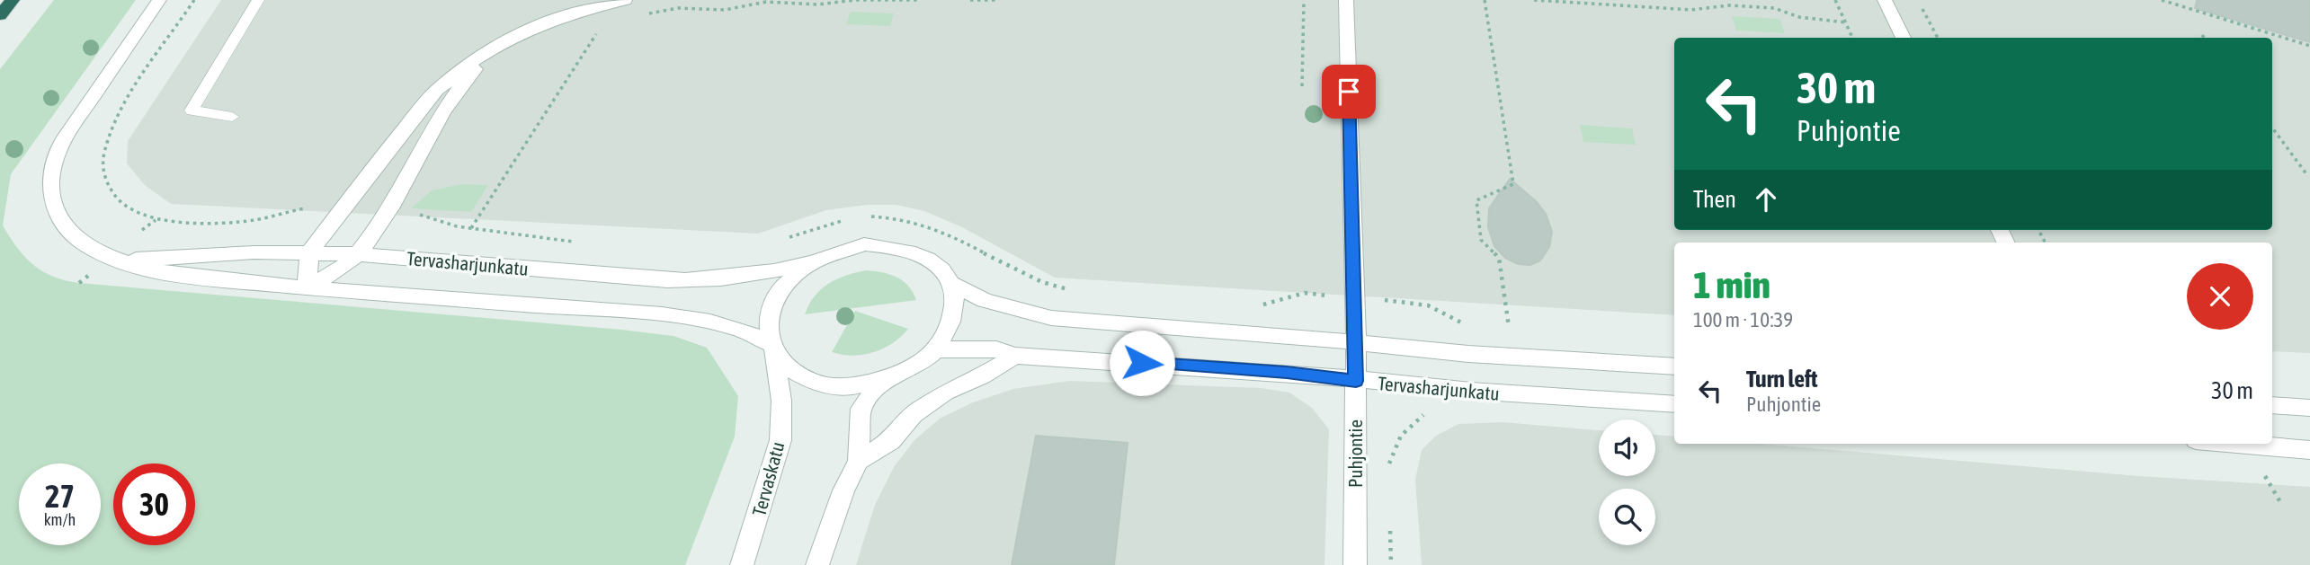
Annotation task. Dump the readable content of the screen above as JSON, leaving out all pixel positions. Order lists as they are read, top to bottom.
{
  "streets": {
    "street": ["Tervasharjunkatu", "Puhjontie", "Tervaskatu"]
  },
  "crossings": [
    ["Tervasharjunkatu", "Puhjontie"],
    ["Tervasharjunkatu", "Tervaskatu"]
  ],
  "page": {
    "turn": ["30 m", "Puhjontie"],
    "then": "Then",
    "heading": ["1 min", "100 m · 10:39"],
    "list": [
      {
        "name": "Turn left",
        "note": "Puhjontie",
        "value": "30 m"
      }
    ],
    "speed": "27 km/h",
    "limit": "30"
  }
}
